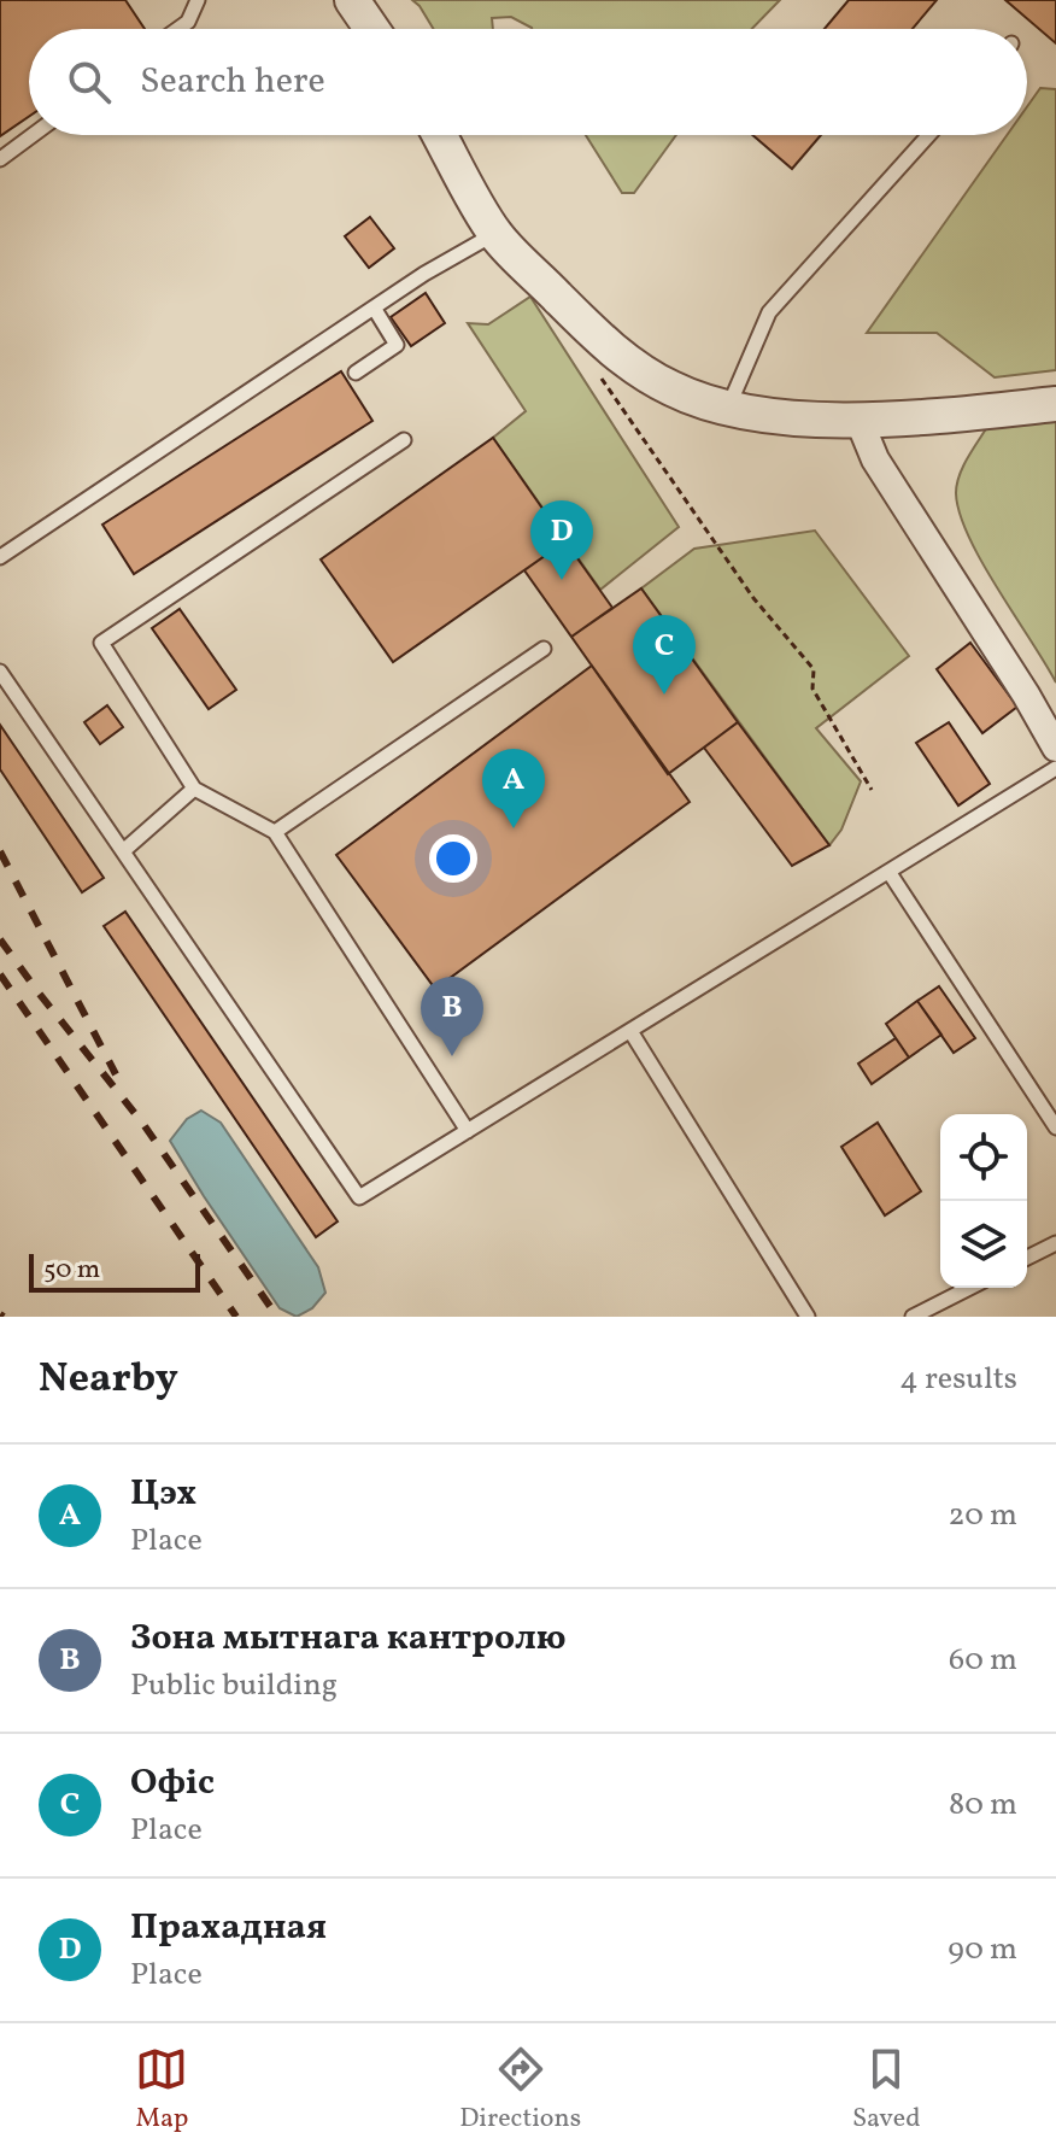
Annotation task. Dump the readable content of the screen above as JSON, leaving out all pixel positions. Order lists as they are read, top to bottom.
{
  "scale_bar": "50 m",
  "page": {
    "search": "Search here",
    "pins": [
      "D",
      "C",
      "A",
      "B"
    ],
    "scale": "50 m",
    "heading": ["Nearby", "4 results"],
    "list": [
      {
        "mark": "A",
        "name": "Цэх",
        "note": "Place",
        "value": "20 m"
      },
      {
        "mark": "B",
        "name": "Зона мытнага кантролю",
        "note": "Public building",
        "value": "60 m"
      },
      {
        "mark": "C",
        "name": "Офіс",
        "note": "Place",
        "value": "80 m"
      },
      {
        "mark": "D",
        "name": "Прахадная",
        "note": "Place",
        "value": "90 m"
      }
    ],
    "nav": ["Map", "Directions", "Saved"]
  }
}
